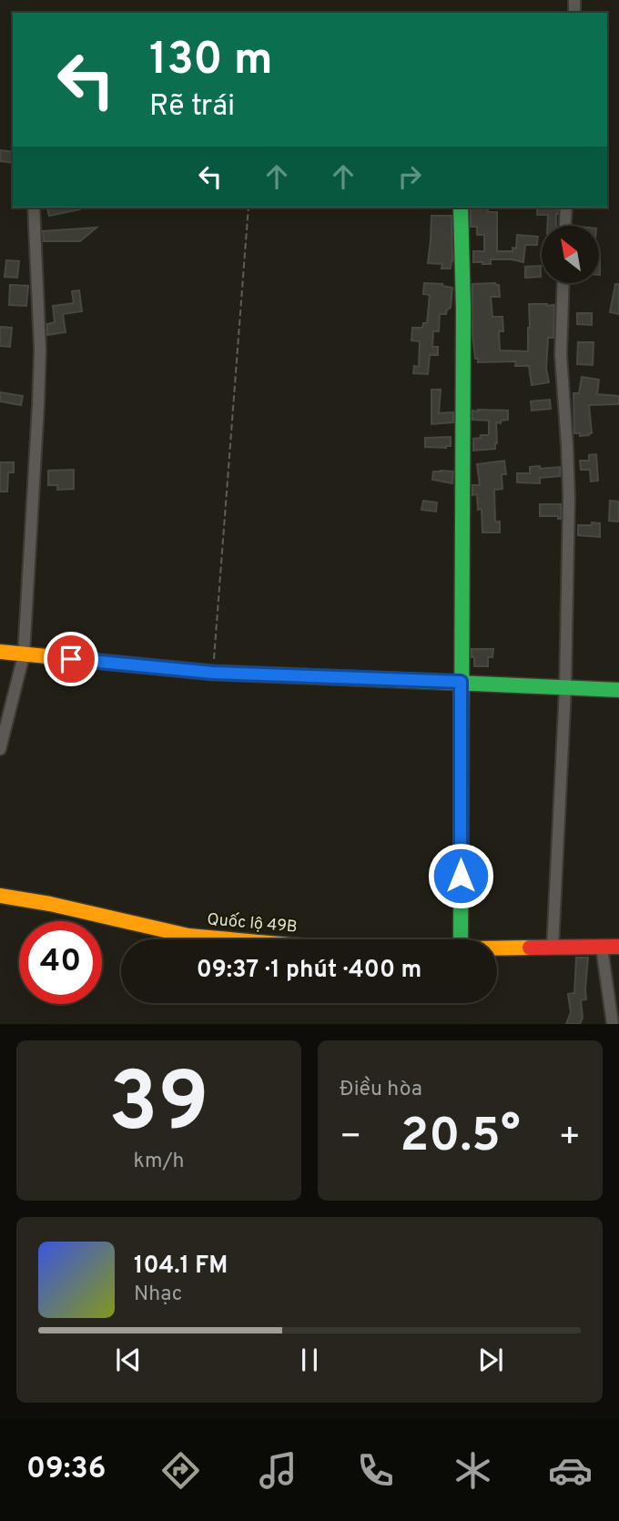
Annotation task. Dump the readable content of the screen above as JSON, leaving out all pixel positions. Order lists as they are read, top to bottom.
{
  "streets": {
    "street": ["Quốc lộ 49B"]
  },
  "north": "top left",
  "page": {
    "turn": ["130 m", "Rẽ trái"],
    "limit": "40",
    "trip": "09:37 · 1 phút · 400 m",
    "tile": [
      ["39", "km/h"],
      "Điều hòa"
    ],
    "heat": ["−", "20.5°", "+"],
    "song": ["104.1 FM", "Nhạc"],
    "tabs": "09:36"
  }
}
